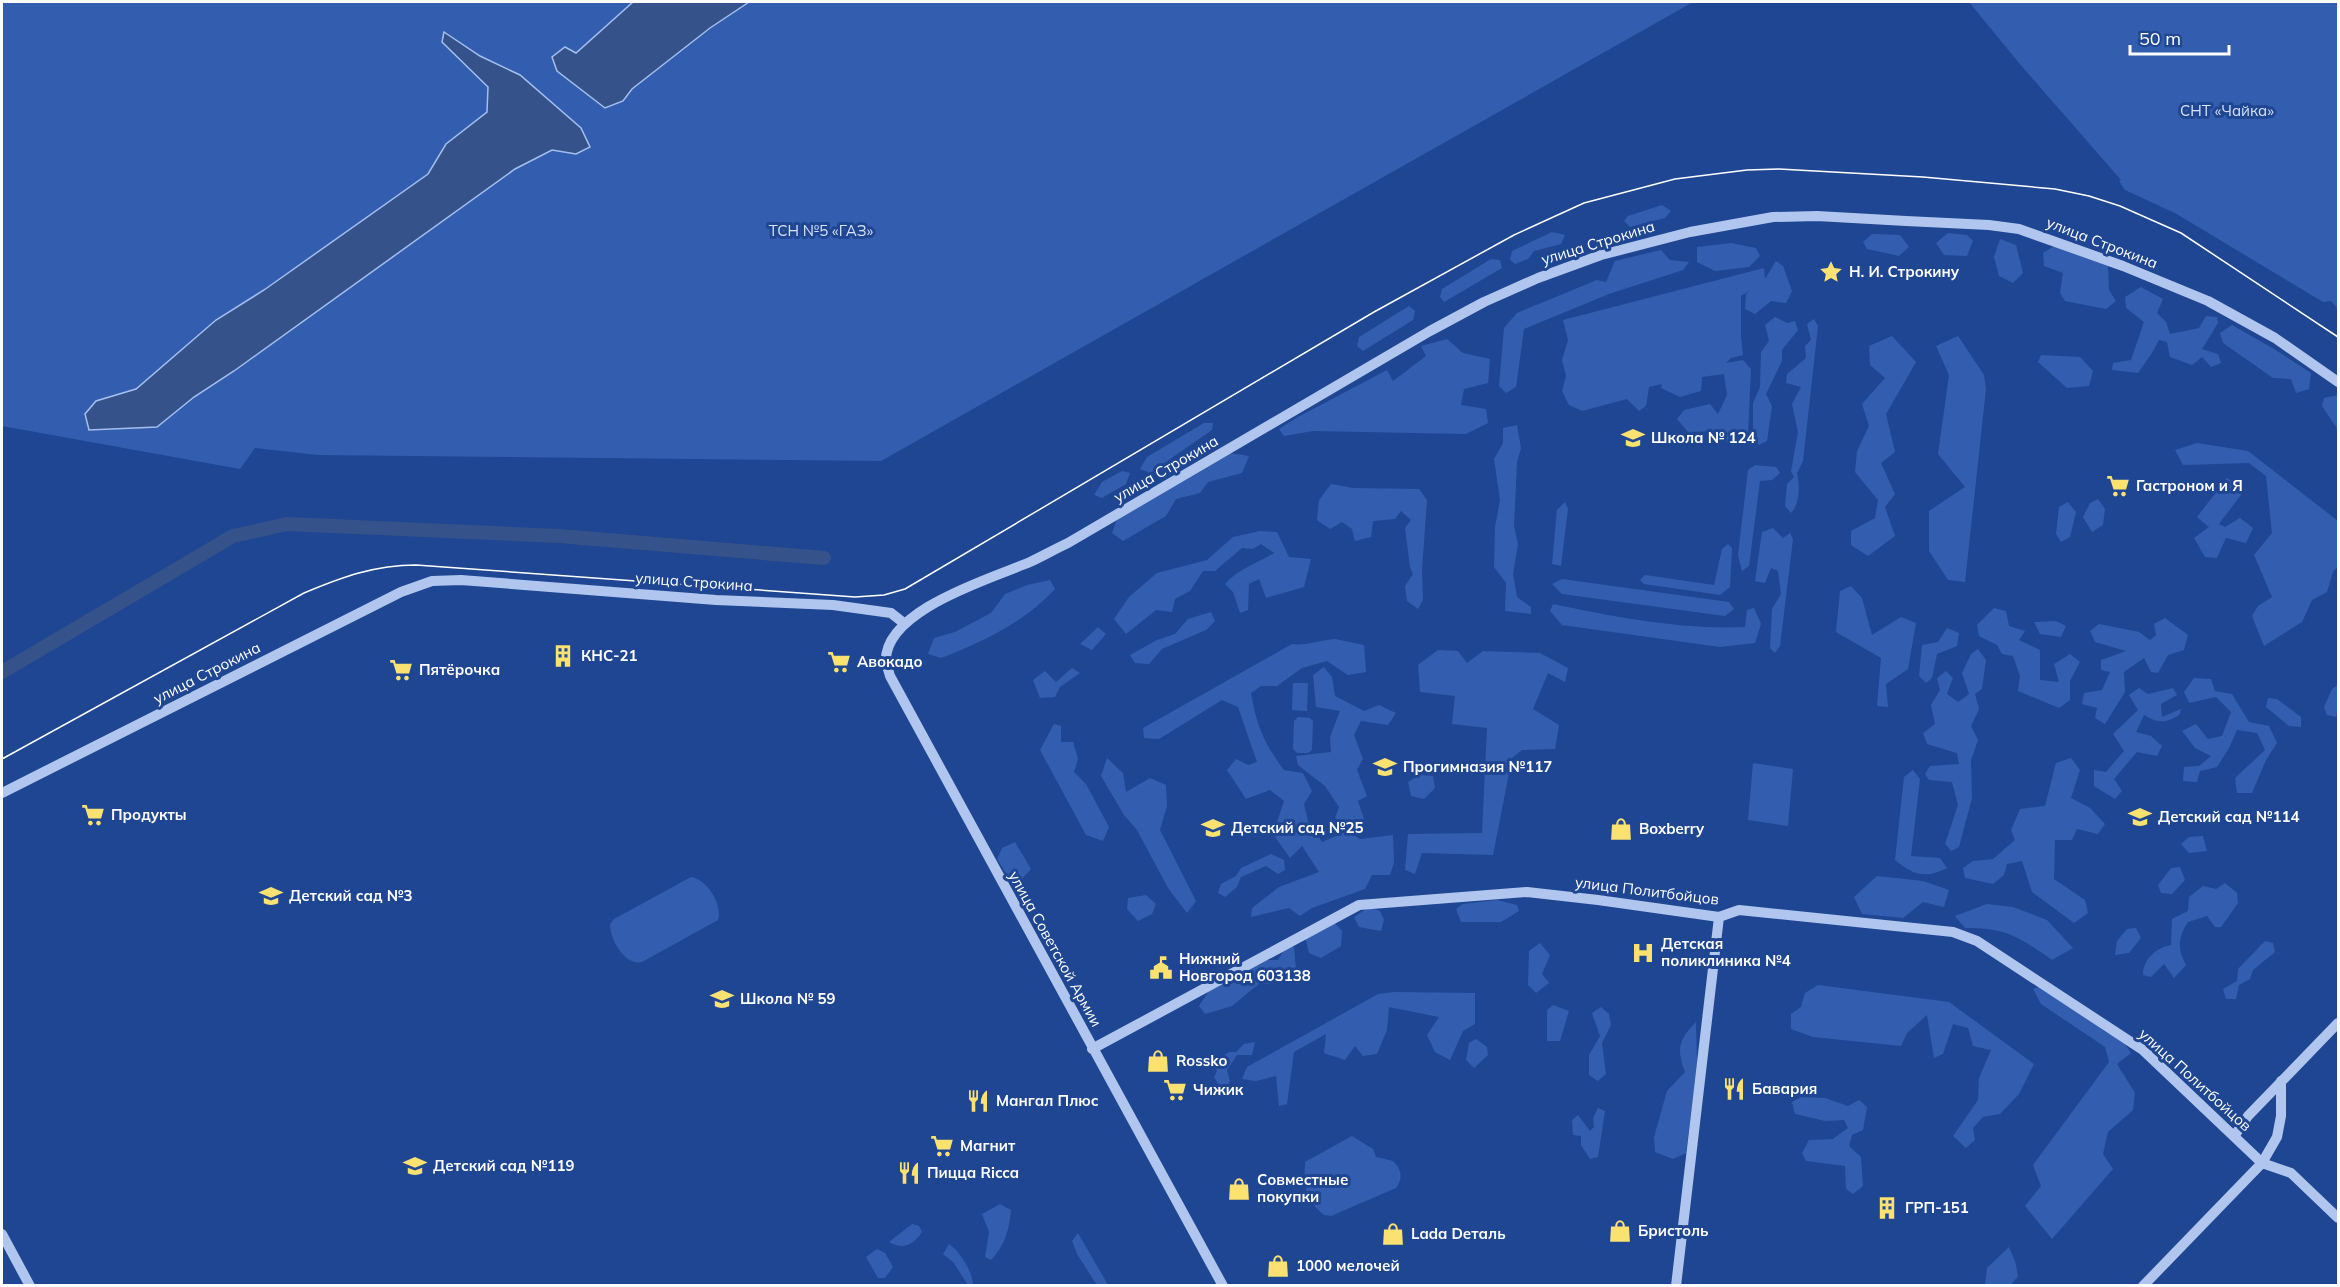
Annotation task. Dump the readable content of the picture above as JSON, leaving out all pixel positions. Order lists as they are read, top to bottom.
{
  "streets": {
    "street": ["улица Строкина", "улица Политбойцов", "улица Советской Армии"]
  },
  "crossings": [
    ["улица Строкина", "улица Советской Армии"],
    ["улица Политбойцов", "улица Советской Армии"]
  ],
  "parks": ["СНТ «Чайка»", "ТСН №5 «ГАЗ»"],
  "places": {
    "place": ["Н. И. Строкину"],
    "school or university": [
      "Школа № 124",
      "Прогимназия №117",
      "Детский сад №114",
      "Детский сад №25",
      "Детский сад №3",
      "Школа № 59",
      "Детский сад №119"
    ],
    "supermarket": [
      "Гастроном и Я",
      "Авокадо",
      "Пятёрочка",
      "Продукты",
      "Чижик",
      "Магнит"
    ],
    "building": ["КНС-21", "ГРП-151"],
    "shop": [
      "Boxberry",
      "Rossko",
      "Совместные покупки",
      "Бристоль",
      "Lada Dеталь",
      "1000 мелочей"
    ],
    "hospital": ["Детская поликлиника №4"],
    "public building": ["Нижний Новгород 603138"],
    "restaurant": ["Бавария", "Мангал Плюс", "Пицца Ricca"]
  },
  "scale_bar": "50 m"
}
